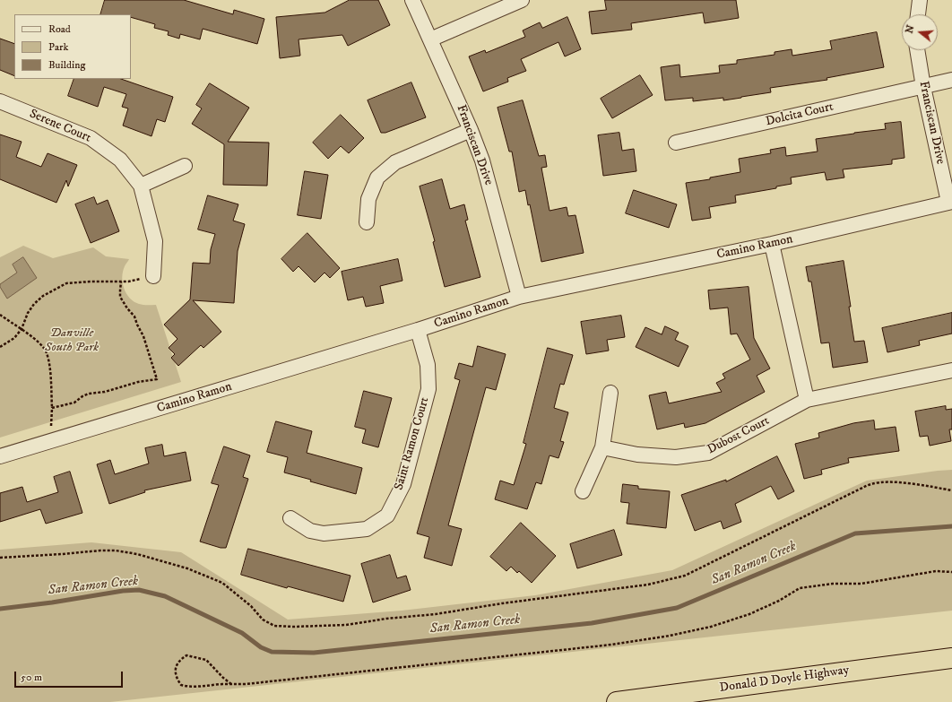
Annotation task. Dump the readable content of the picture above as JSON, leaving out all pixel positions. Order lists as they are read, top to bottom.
{
  "streets": {
    "highway": ["Donald D Doyle Highway"],
    "street": [
      "Dolcita Court",
      "Franciscan Drive",
      "Serene Court",
      "Camino Ramon",
      "Dubost Court",
      "Saint Ramon Court"
    ]
  },
  "crossings": [
    ["Dolcita Court", "Franciscan Drive"],
    ["Franciscan Drive", "Camino Ramon"],
    ["Camino Ramon", "Saint Ramon Court"]
  ],
  "water": ["San Ramon Creek"],
  "parks": ["Danville South Park"],
  "legend": ["Road", "Park", "Building"],
  "scale_bar": "50 m",
  "north": "left"
}
